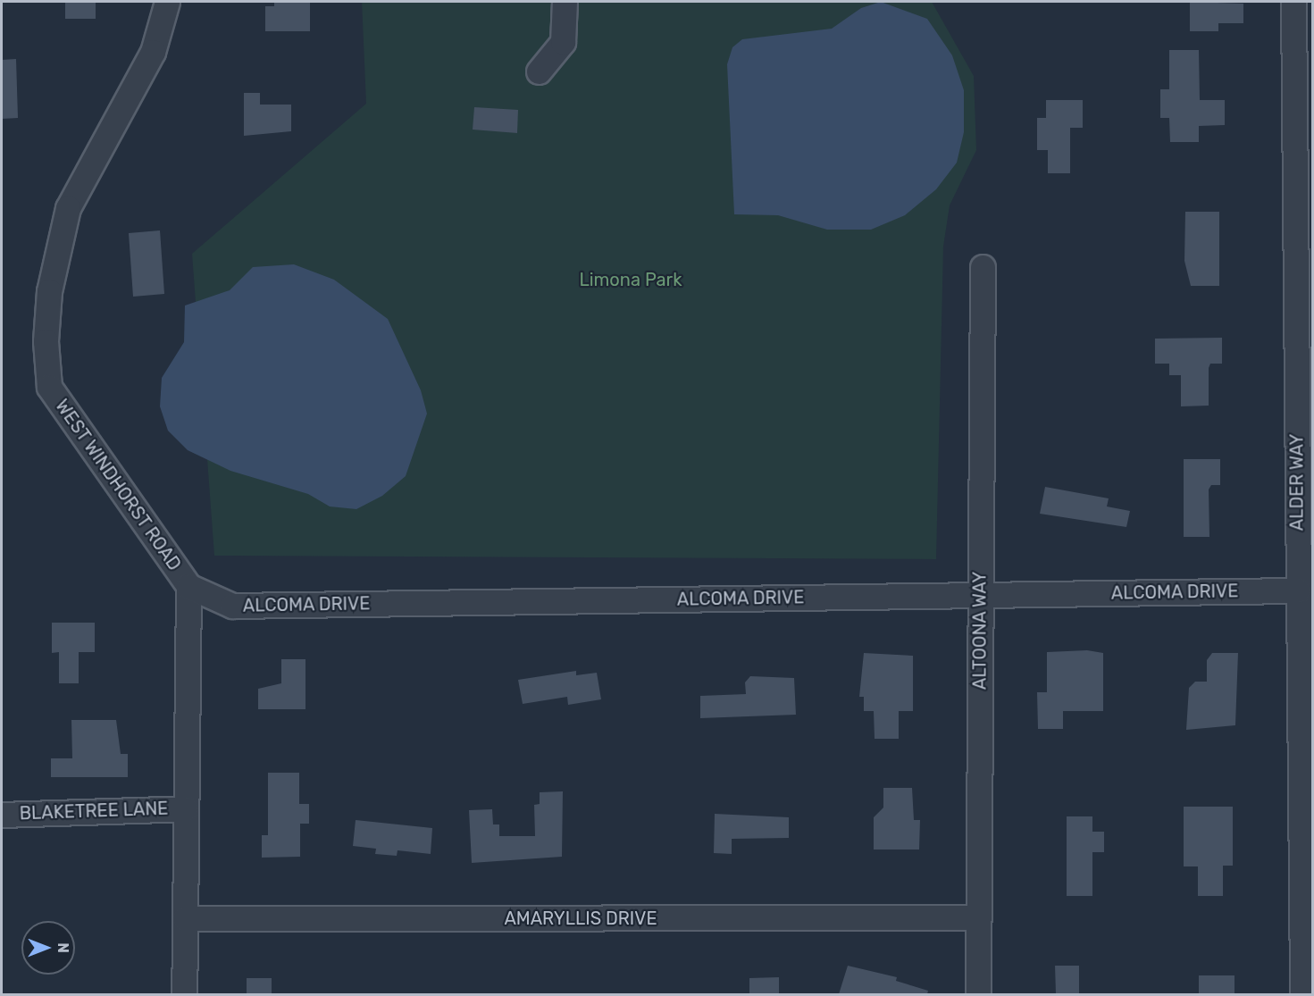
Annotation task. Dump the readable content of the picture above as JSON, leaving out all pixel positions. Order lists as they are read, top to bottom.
{
  "streets": {
    "street": [
      "ALDER WAY",
      "WEST WINDHORST ROAD",
      "ALCOMA DRIVE",
      "ALTOONA WAY",
      "BLAKETREE LANE",
      "AMARYLLIS DRIVE"
    ]
  },
  "crossings": [
    ["ALDER WAY", "ALCOMA DRIVE"],
    ["WEST WINDHORST ROAD", "ALCOMA DRIVE"],
    ["WEST WINDHORST ROAD", "BLAKETREE LANE"],
    ["WEST WINDHORST ROAD", "AMARYLLIS DRIVE"],
    ["ALCOMA DRIVE", "ALTOONA WAY"],
    ["ALTOONA WAY", "AMARYLLIS DRIVE"]
  ],
  "parks": ["Limona Park"],
  "north": "right"
}
